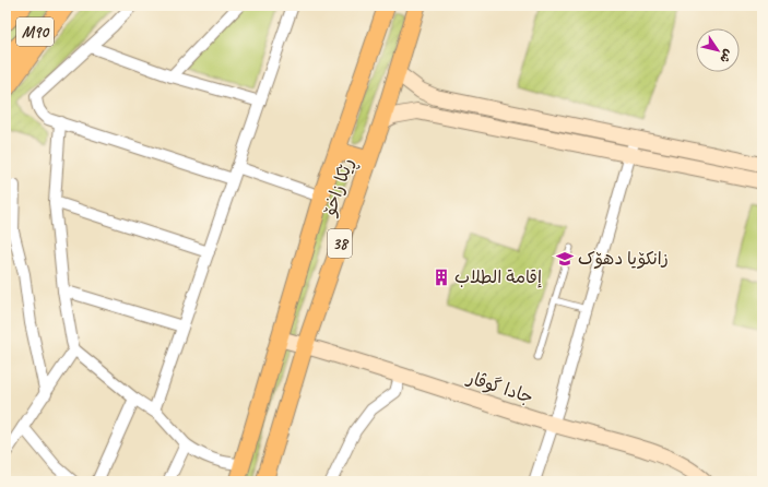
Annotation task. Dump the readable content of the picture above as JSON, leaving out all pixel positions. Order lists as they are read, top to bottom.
{
  "streets": {
    "highway": ["M90"],
    "main road": ["ڕێکا زاخۆ", "38"],
    "street": ["جادا گوڤار"]
  },
  "crossings": [
    ["ڕێکا زاخۆ", "جادا گوڤار"]
  ],
  "places": {
    "school or university": ["زانکۆیا دهۆک"],
    "building": ["إقامة الطلاب"]
  },
  "north": "bottom right"
}
